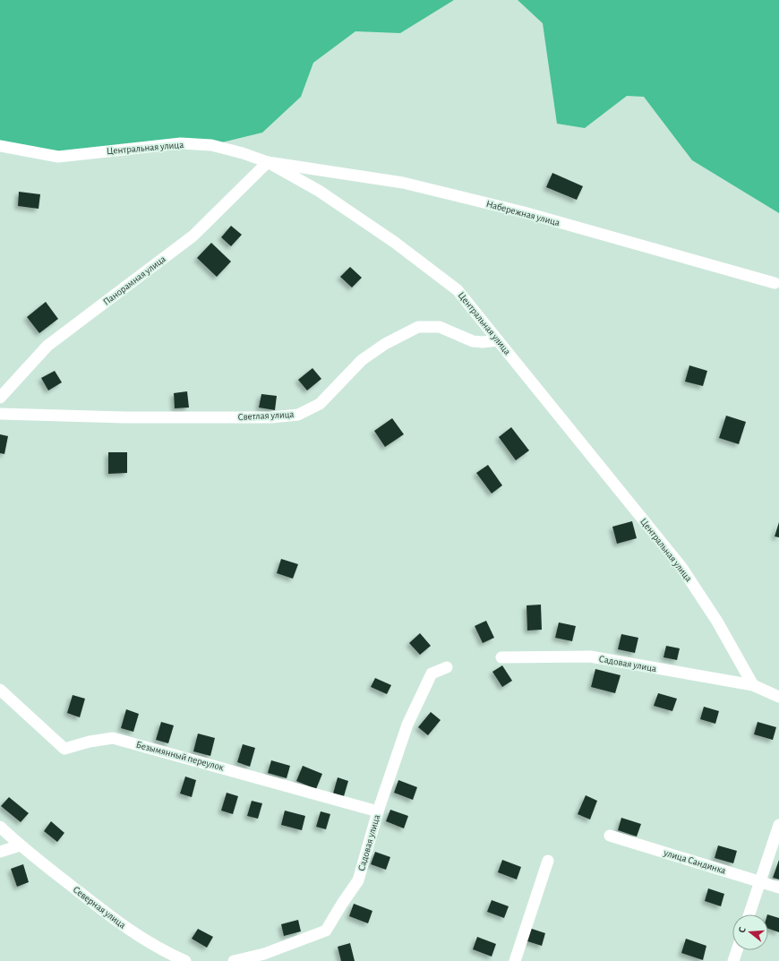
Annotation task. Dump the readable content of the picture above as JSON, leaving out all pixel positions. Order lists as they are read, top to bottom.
{
  "streets": {
    "street": [
      "Центральная улица",
      "Набережная улица",
      "Панорамная улица",
      "Светлая улица",
      "Садовая улица",
      "Безымянный переулок",
      "улица Сандинка",
      "Северная улица"
    ]
  },
  "crossings": [
    ["Центральная улица", "Набережная улица"],
    ["Центральная улица", "Панорамная улица"],
    ["Центральная улица", "Светлая улица"],
    ["Центральная улица", "Садовая улица"],
    ["Набережная улица", "Панорамная улица"],
    ["Садовая улица", "Безымянный переулок"]
  ],
  "north": "left"
}
